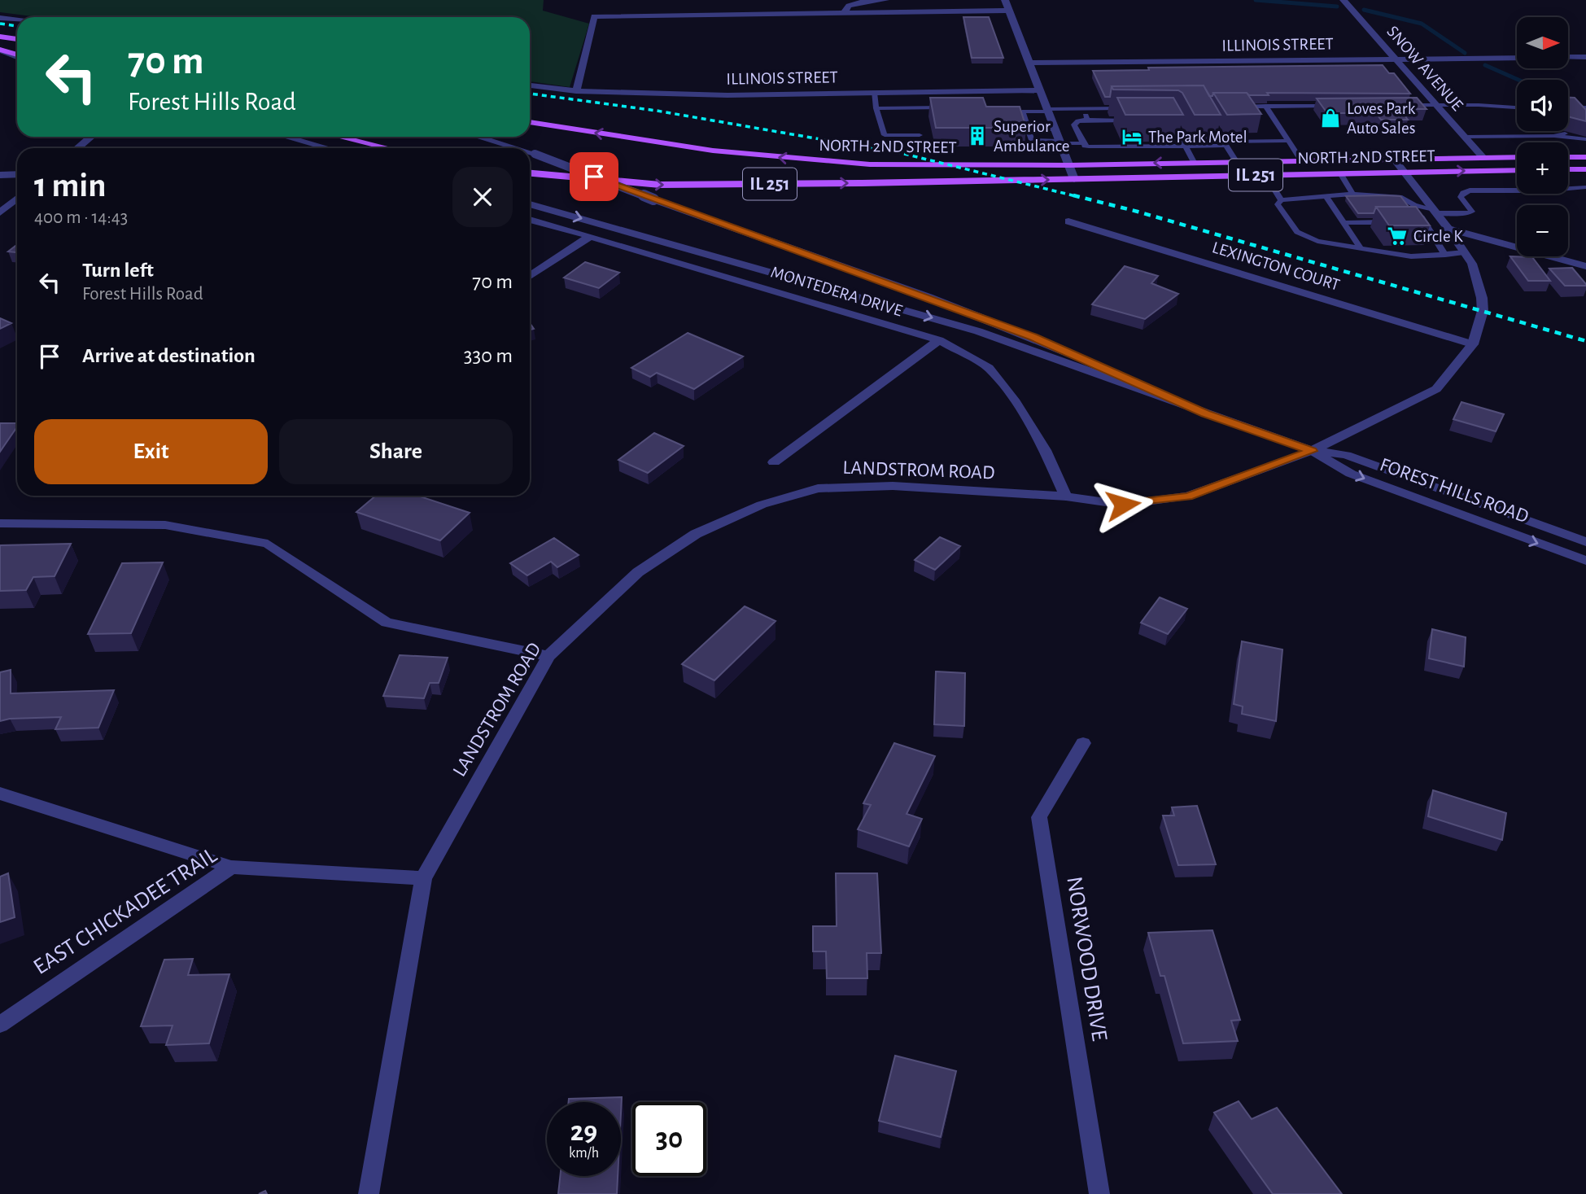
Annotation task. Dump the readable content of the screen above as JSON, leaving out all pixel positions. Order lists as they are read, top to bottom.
{
  "streets": {
    "main road": ["NORTH 2ND STREET", "IL 251"],
    "street": [
      "ILLINOIS STREET",
      "SNOW AVENUE",
      "LEXINGTON COURT",
      "MONTEDERA DRIVE",
      "LANDSTROM ROAD",
      "FOREST HILLS ROAD",
      "EAST CHICKADEE TRAIL",
      "NORWOOD DRIVE"
    ]
  },
  "crossings": [
    ["ILLINOIS STREET", "SNOW AVENUE"],
    ["SNOW AVENUE", "NORTH 2ND STREET"],
    ["NORTH 2ND STREET", "LANDSTROM ROAD"],
    ["LEXINGTON COURT", "LANDSTROM ROAD"],
    ["MONTEDERA DRIVE", "LANDSTROM ROAD"],
    ["LANDSTROM ROAD", "FOREST HILLS ROAD"],
    ["LANDSTROM ROAD", "EAST CHICKADEE TRAIL"]
  ],
  "places": {
    "shop": ["Loves Park Auto Sales"],
    "building": ["Superior Ambulance"],
    "hotel": ["The Park Motel"],
    "supermarket": ["Circle K"]
  },
  "north": "right",
  "page": {
    "map_buttons": ["+", "−"],
    "turn": ["70 m", "Forest Hills Road"],
    "heading": ["1 min", "400 m · 14:43"],
    "list": [
      {
        "name": "Turn left",
        "note": "Forest Hills Road",
        "value": "70 m"
      },
      {
        "name": "Arrive at destination",
        "value": "330 m"
      }
    ],
    "buttons": ["Exit", "Share"],
    "speed": "29 km/h",
    "limit": "30"
  }
}
